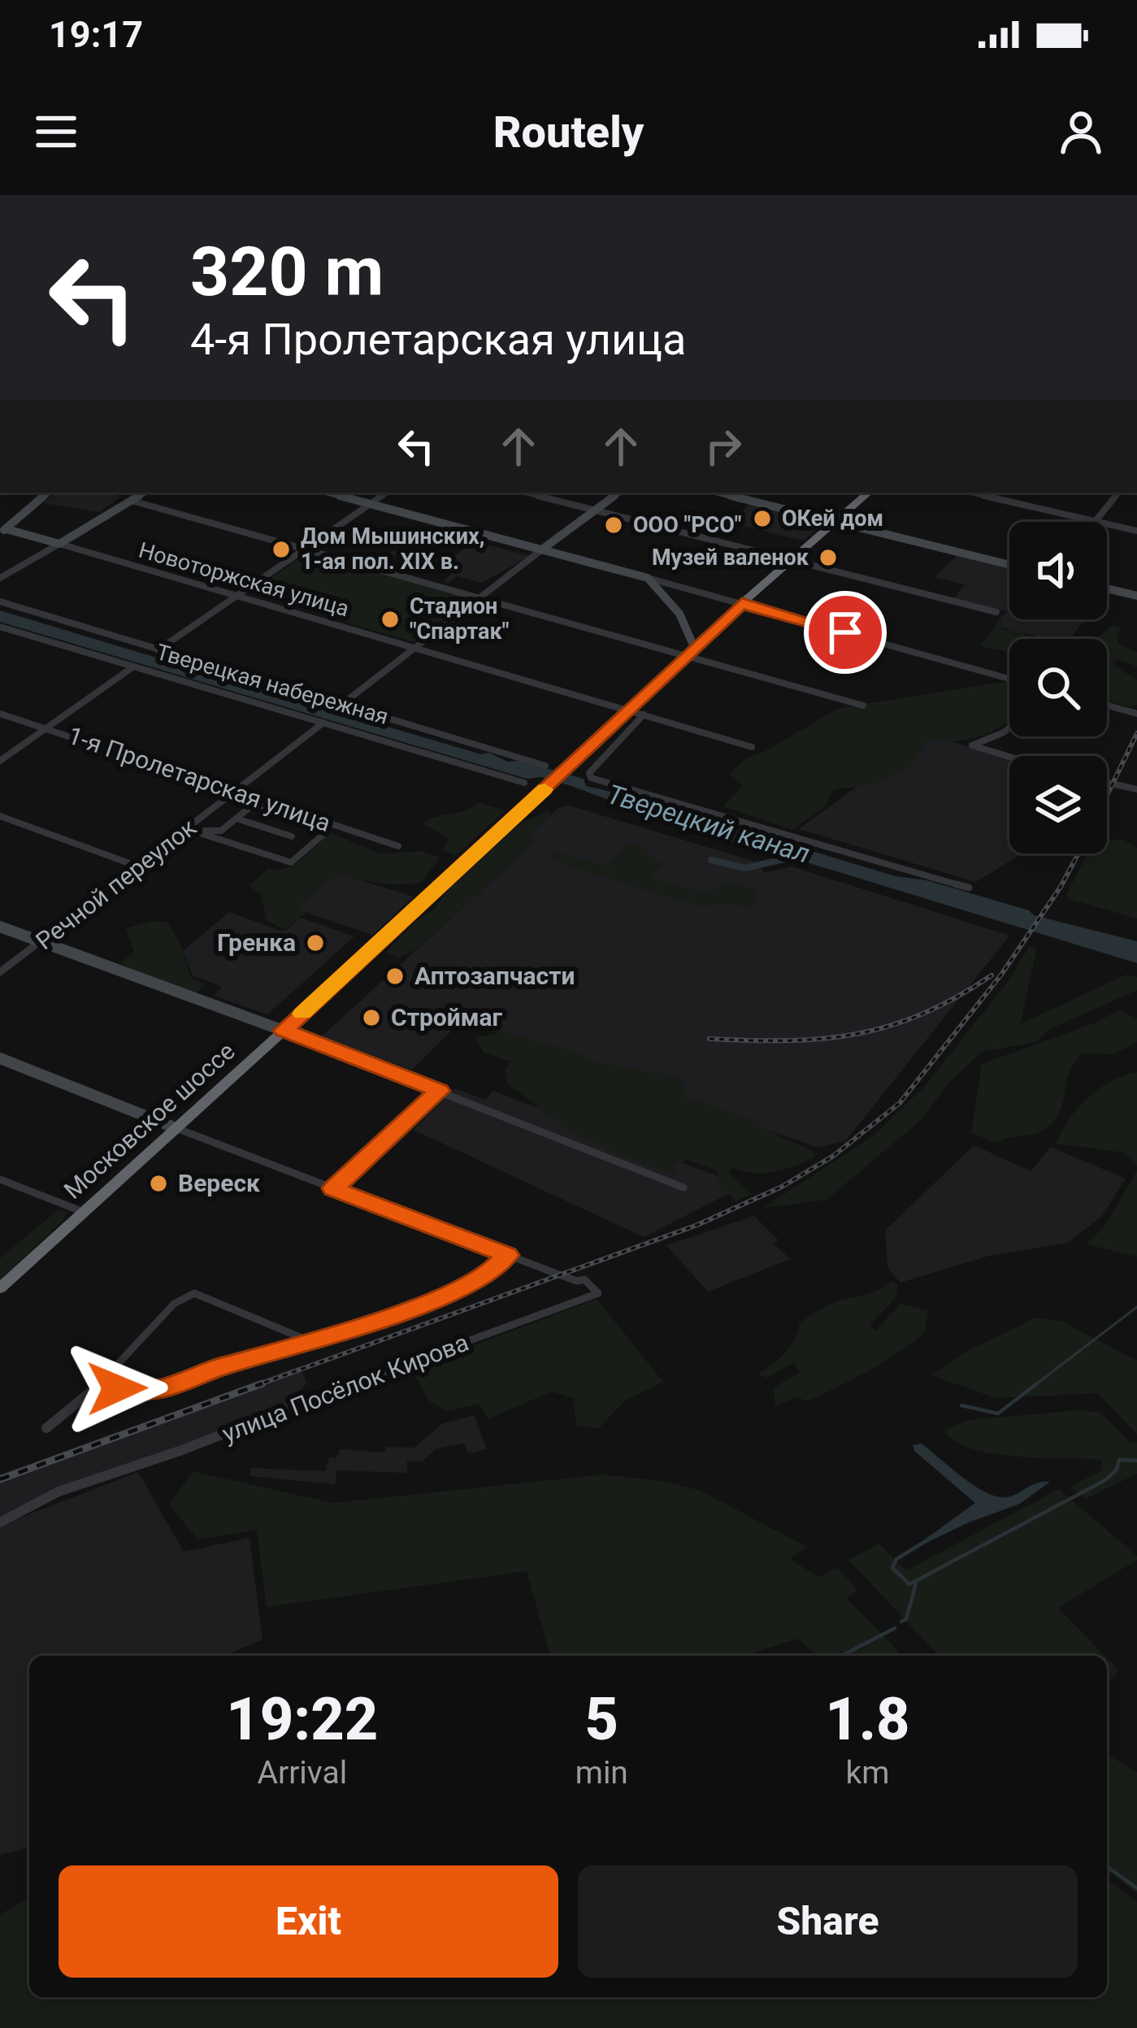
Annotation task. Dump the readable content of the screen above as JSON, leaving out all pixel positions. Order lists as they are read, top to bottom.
{
  "streets": {
    "highway": ["Московское шоссе"],
    "street": [
      "Новоторжская улица",
      "Тверецкая набережная",
      "1-я Пролетарская улица",
      "Речной переулок",
      "улица Посёлок Кирова"
    ]
  },
  "crossings": [
    ["Новоторжская улица", "Московское шоссе"],
    ["1-я Пролетарская улица", "Речной переулок"]
  ],
  "water": ["Тверецкий канал"],
  "places": [
    "ОКей дом",
    "ООО \"РСО\"",
    "Дом Мышинских, 1-ая пол. XIX в.",
    "Музей валенок",
    "Стадион \"Спартак\"",
    "Гренка",
    "Аптозапчасти",
    "Строймаг",
    "Вереск"
  ],
  "page": {
    "status": "19:17",
    "header": "Routely",
    "turn": ["320 m", "4-я Пролетарская улица"],
    "eta": [
      "19:22",
      "Arrival",
      "5",
      "min",
      "1.8",
      "km"
    ],
    "buttons": ["Exit", "Share"]
  }
}
